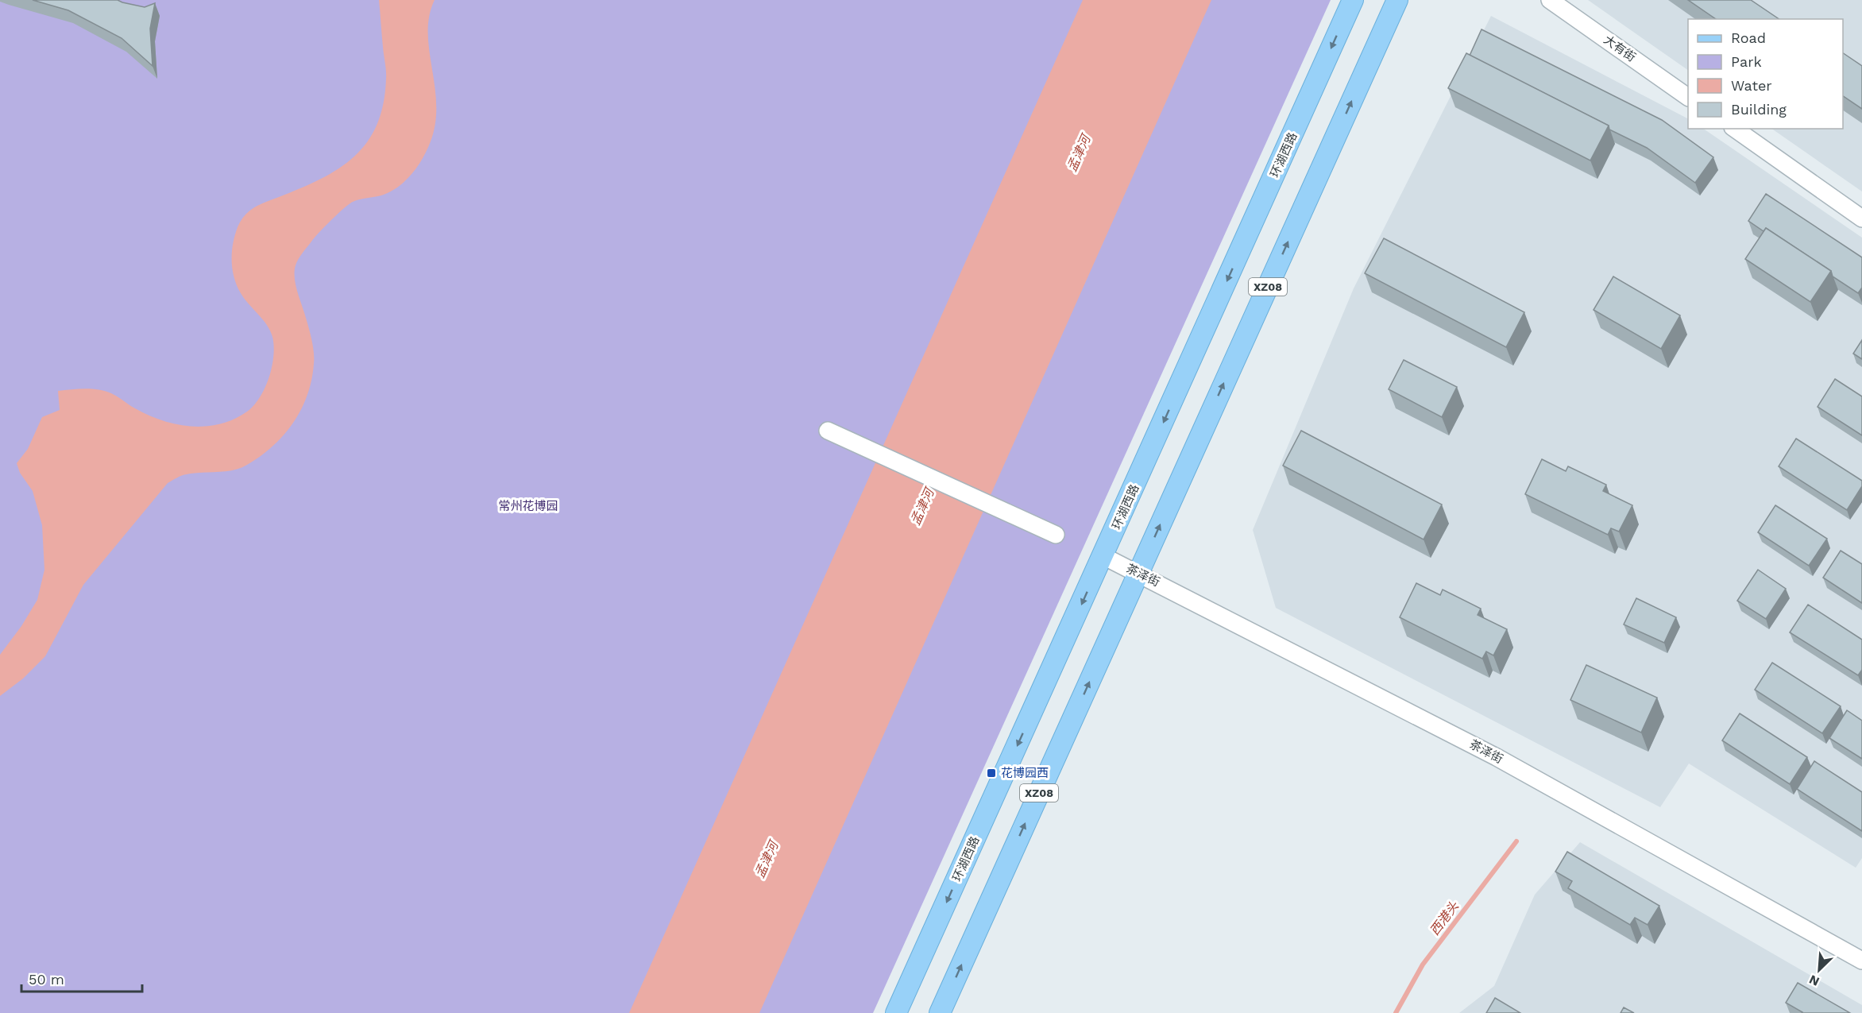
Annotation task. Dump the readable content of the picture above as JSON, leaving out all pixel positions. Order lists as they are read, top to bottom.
{
  "streets": {
    "main road": ["环湖西路", "XZ08"],
    "street": ["大有街", "茶泽街"]
  },
  "crossings": [
    ["环湖西路", "茶泽街"],
    ["XZ08", "茶泽街"]
  ],
  "water": ["孟津河", "西港头"],
  "parks": ["常州花博园"],
  "places": {
    "transit": ["花博园西"]
  },
  "legend": [
    "Road",
    "Park",
    "Water",
    "Building"
  ],
  "scale_bar": "50 m",
  "north": "bottom left"
}
